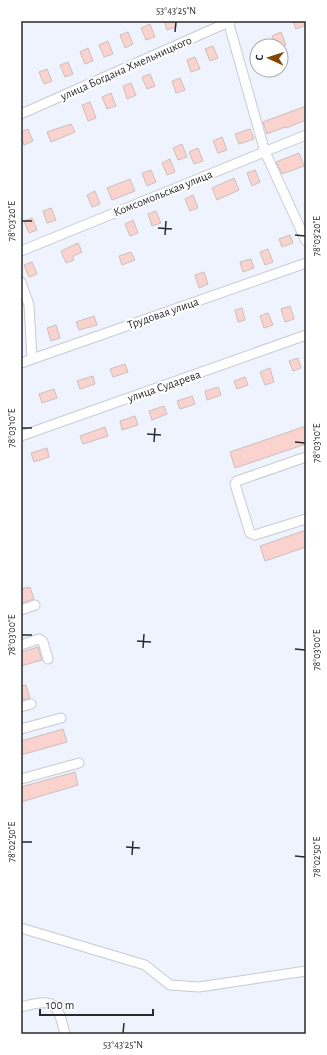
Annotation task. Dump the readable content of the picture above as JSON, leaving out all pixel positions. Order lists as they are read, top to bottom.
{
  "streets": {
    "street": [
      "улица Богдана Хмельницкого",
      "Комсомольская улица",
      "Трудовая улица",
      "улица Сударева"
    ]
  },
  "scale_bar": "100 m",
  "north": "left",
  "coordinates": [
    "53°43'25\"N",
    "78°03'20\"E",
    "78°03'10\"E",
    "78°03'00\"E",
    "78°02'50\"E"
  ]
}
